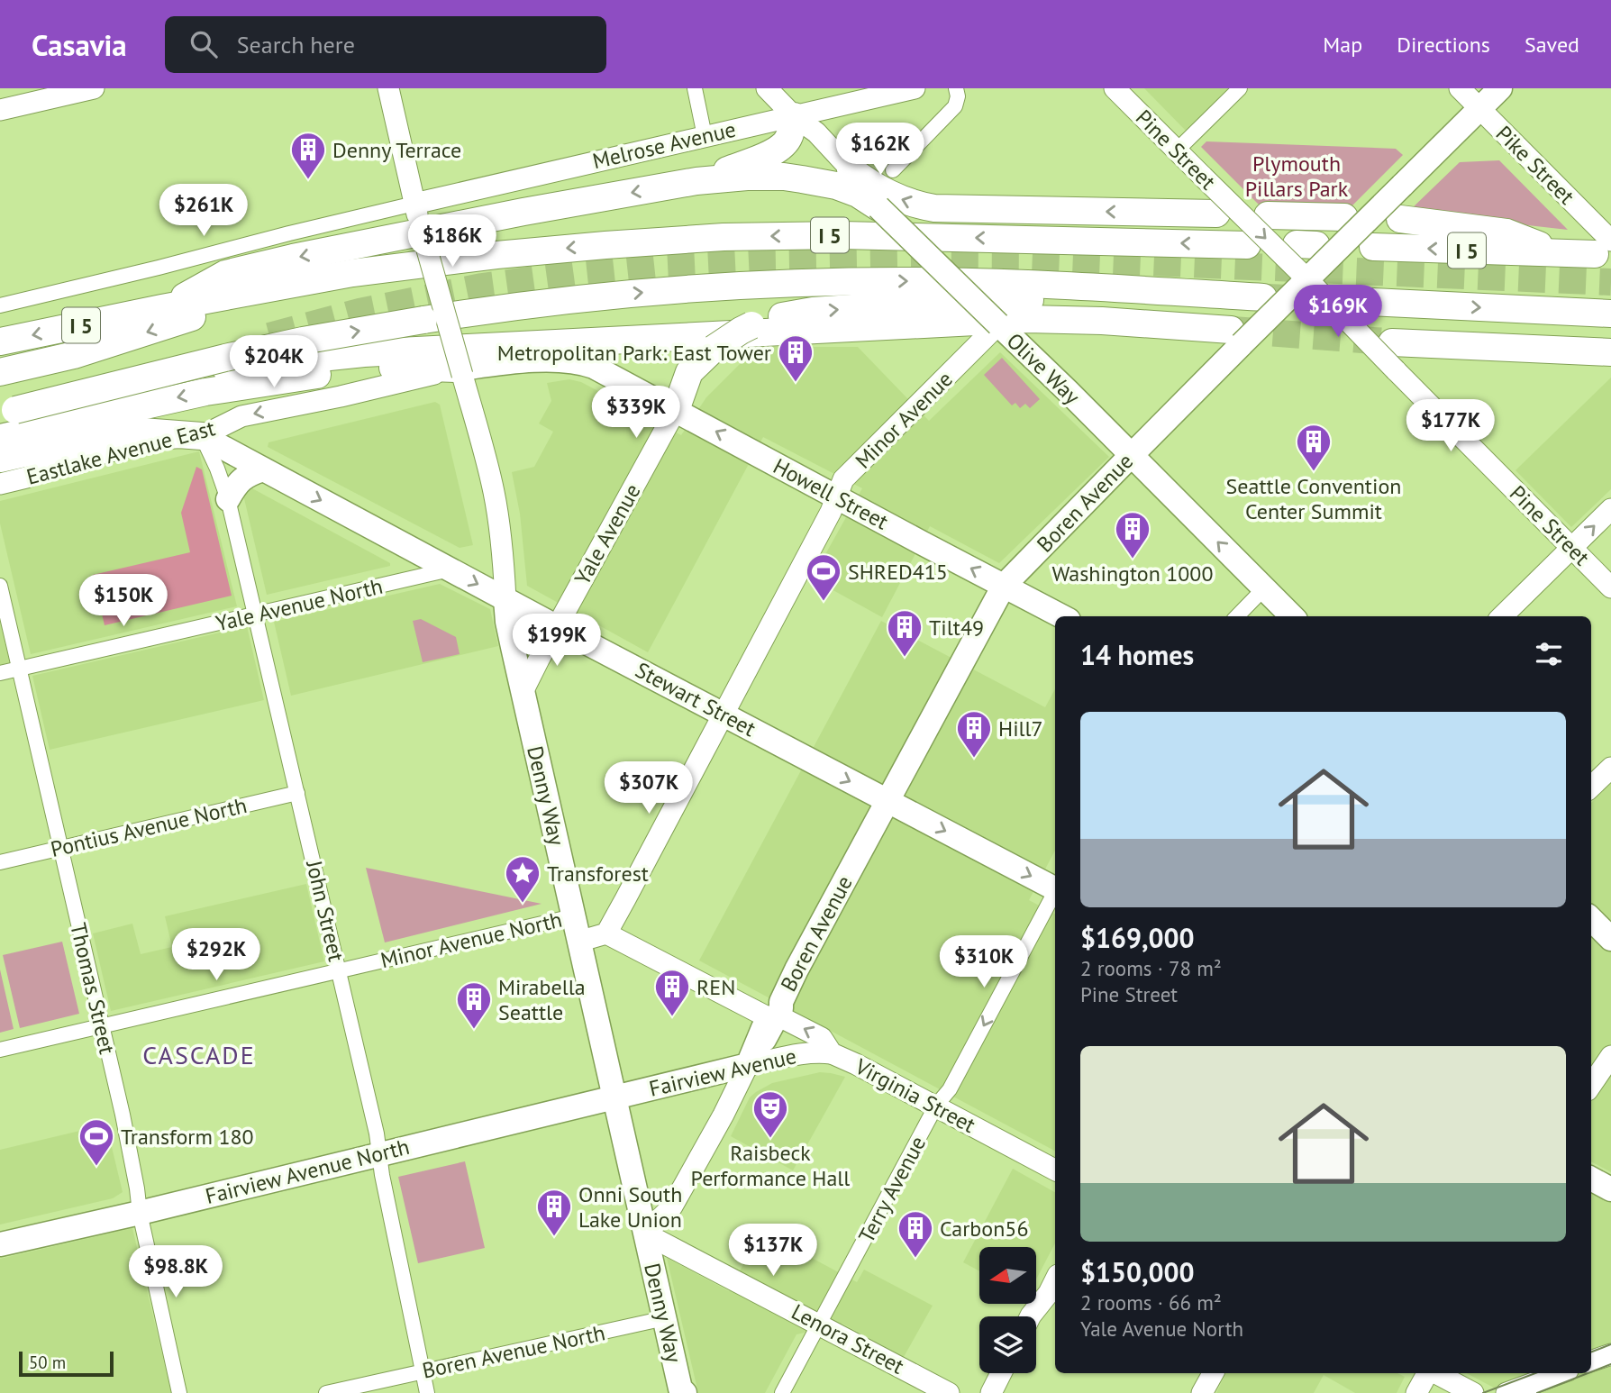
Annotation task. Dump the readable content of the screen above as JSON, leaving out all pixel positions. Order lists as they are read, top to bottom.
{
  "streets": {
    "highway": ["I 5"],
    "main road": [
      "Olive Way",
      "Howell Street",
      "Boren Avenue",
      "Stewart Street",
      "Denny Way",
      "Fairview Avenue",
      "Fairview Avenue North"
    ],
    "street": [
      "Melrose Avenue",
      "Pine Street",
      "Pike Street",
      "Minor Avenue",
      "Eastlake Avenue East",
      "Yale Avenue",
      "Yale Avenue North",
      "Pontius Avenue North",
      "John Street",
      "Minor Avenue North",
      "Thomas Street",
      "Virginia Street",
      "Terry Avenue",
      "Lenora Street",
      "Boren Avenue North"
    ]
  },
  "crossings": [
    ["Melrose Avenue", "Olive Way"],
    ["Melrose Avenue", "Denny Way"],
    ["Pine Street", "Boren Avenue"],
    ["Pike Street", "I 5"],
    ["Pike Street", "Boren Avenue"],
    ["Olive Way", "Minor Avenue"],
    ["Olive Way", "Boren Avenue"],
    ["Minor Avenue", "Howell Street"],
    ["Minor Avenue", "Stewart Street"],
    ["Minor Avenue", "Virginia Street"],
    ["Eastlake Avenue East", "Howell Street"],
    ["Eastlake Avenue East", "Stewart Street"],
    ["Eastlake Avenue East", "John Street"],
    ["Howell Street", "Boren Avenue"],
    ["Howell Street", "Yale Avenue"],
    ["Boren Avenue", "Stewart Street"],
    ["Boren Avenue", "Denny Way"],
    ["Boren Avenue", "Fairview Avenue"],
    ["Boren Avenue", "Virginia Street"],
    ["Boren Avenue", "Lenora Street"],
    ["Yale Avenue", "Stewart Street"],
    ["Yale Avenue", "Denny Way"],
    ["Yale Avenue North", "Stewart Street"],
    ["Yale Avenue North", "John Street"],
    ["Yale Avenue North", "Thomas Street"],
    ["Stewart Street", "Denny Way"],
    ["Stewart Street", "John Street"],
    ["Denny Way", "Minor Avenue North"],
    ["Denny Way", "Fairview Avenue"],
    ["Denny Way", "Fairview Avenue North"],
    ["Denny Way", "Lenora Street"],
    ["Denny Way", "Boren Avenue North"],
    ["Pontius Avenue North", "John Street"],
    ["Pontius Avenue North", "Thomas Street"],
    ["John Street", "Minor Avenue North"],
    ["John Street", "Fairview Avenue North"],
    ["John Street", "Boren Avenue North"],
    ["Minor Avenue North", "Thomas Street"],
    ["Thomas Street", "Fairview Avenue North"],
    ["Fairview Avenue", "Virginia Street"],
    ["Fairview Avenue", "Fairview Avenue North"],
    ["Virginia Street", "Terry Avenue"],
    ["Terry Avenue", "Lenora Street"]
  ],
  "one_way": ["Howell Street", "Stewart Street", "Terry Avenue"],
  "districts": ["CASCADE"],
  "parks": ["Plymouth Pillars Park"],
  "places": {
    "building": [
      "Denny Terrace",
      "Metropolitan Park: East Tower",
      "Seattle Convention Center Summit",
      "Washington 1000",
      "Tilt49",
      "Hill7",
      "REN",
      "Mirabella Seattle",
      "Onni South Lake Union",
      "Carbon56"
    ],
    "sports": ["SHRED415", "Transform 180"],
    "place": ["Transforest"],
    "theatre": ["Raisbeck Performance Hall"]
  },
  "scale_bar": "50 m",
  "north": "left",
  "page": {
    "header": "Casavia",
    "search": "Search here",
    "nav": ["Map", "Directions", "Saved"],
    "price": [
      "$162K",
      "$261K",
      "$186K",
      "$169K",
      "$204K",
      "$339K",
      "$177K",
      "$150K",
      "$199K",
      "$307K",
      "$292K",
      "$310K",
      "$137K",
      "$98.8K"
    ],
    "heading": "14 homes",
    "list": [
      {
        "name": "$169,000",
        "note": "2 rooms · 78 m² · Pine Street"
      },
      {
        "name": "$150,000",
        "note": "2 rooms · 66 m² · Yale Avenue North"
      }
    ],
    "scale": "50 m"
  }
}
